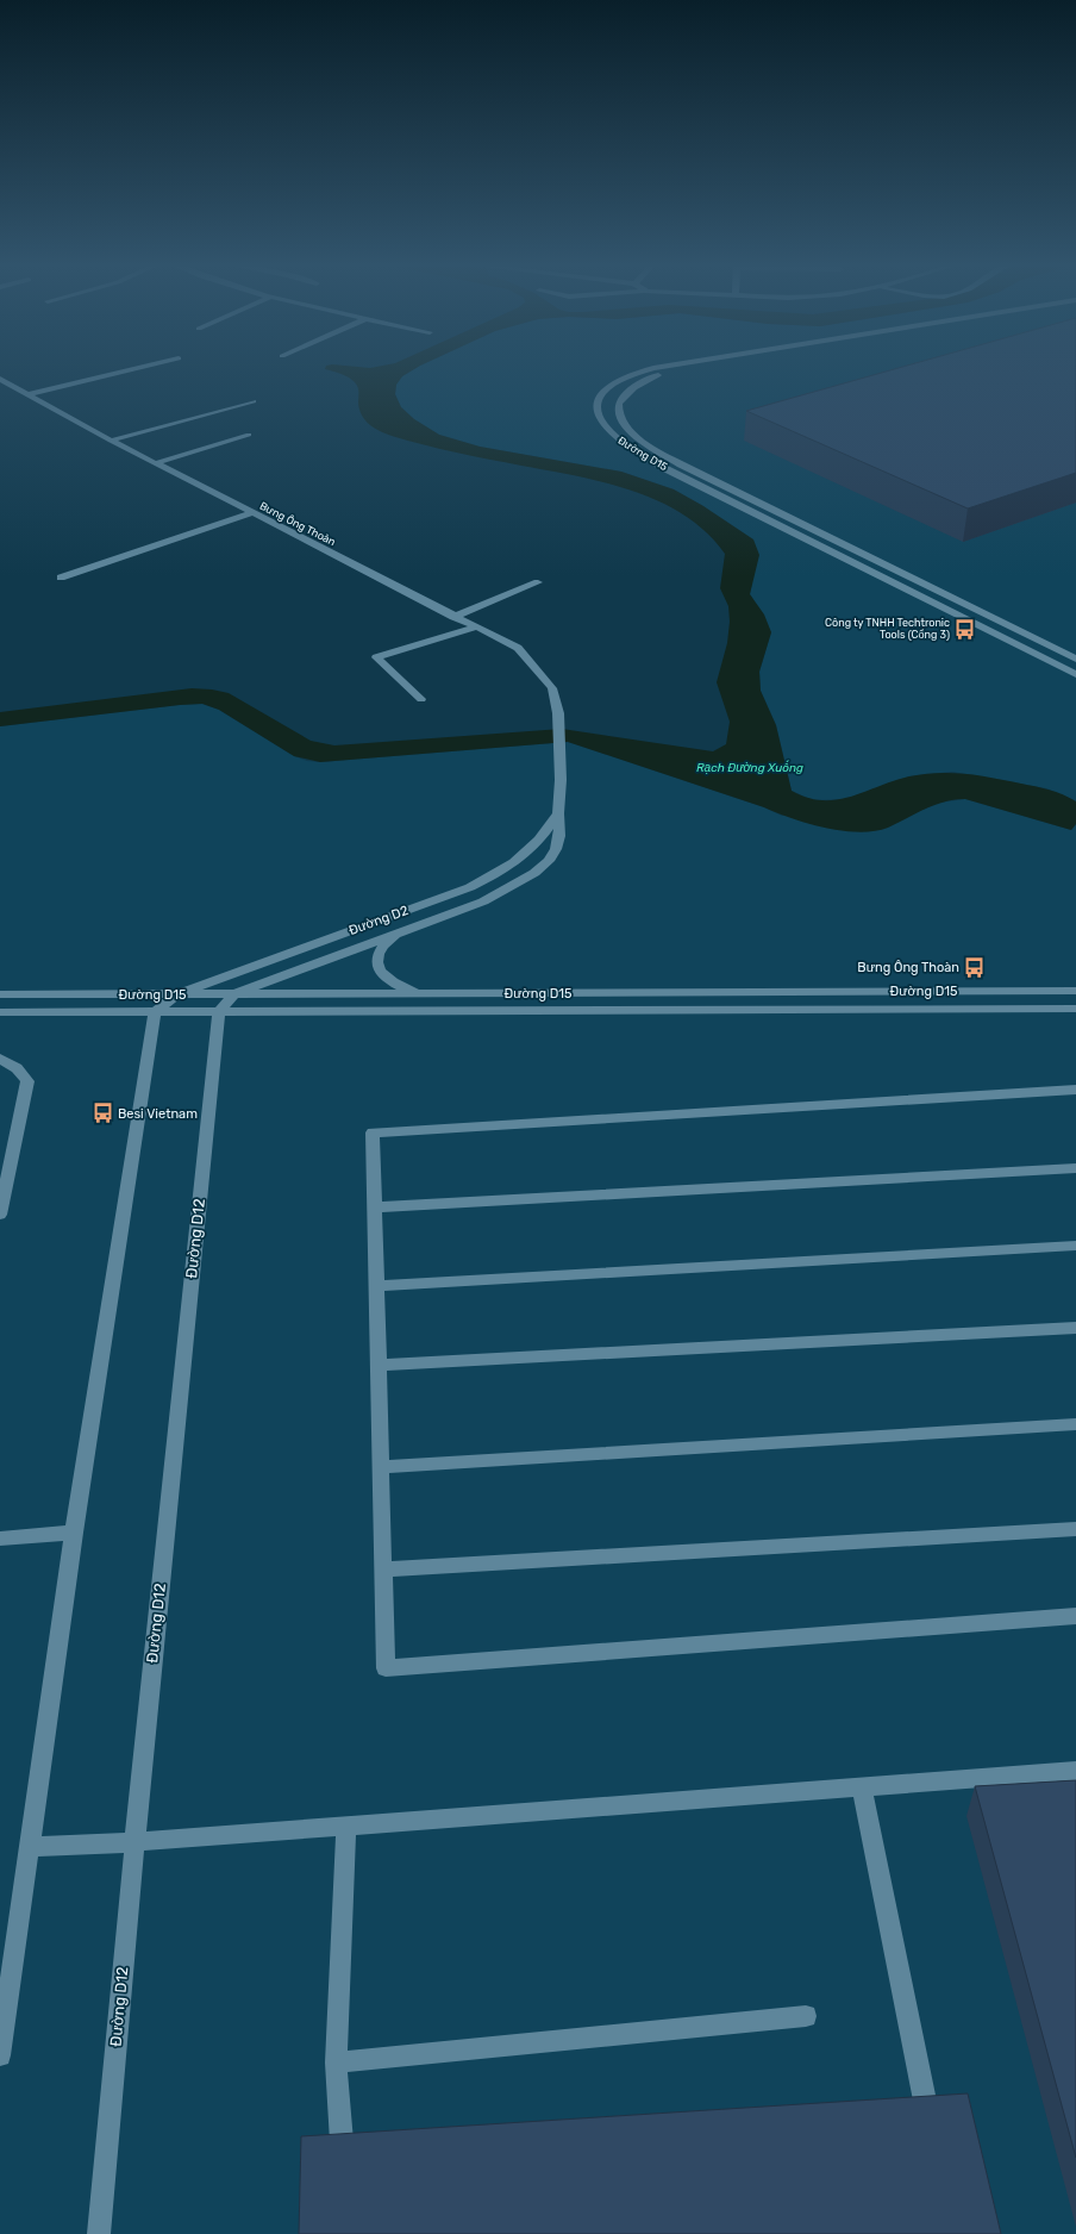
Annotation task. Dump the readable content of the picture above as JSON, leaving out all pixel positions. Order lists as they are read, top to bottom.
{
  "streets": {
    "street": [
      "Đường D15",
      "Bưng Ông Thoàn",
      "Đường D2",
      "Đường D12"
    ]
  },
  "crossings": [
    ["Đường D15", "Đường D2"],
    ["Đường D15", "Đường D12"],
    ["Bưng Ông Thoàn", "Đường D2"]
  ],
  "water": ["Rạch Đường Xuống"],
  "places": {
    "bus stop": ["Công ty TNHH Techtronic Tools (Cổng 3)", "Bưng Ông Thoàn", "Besi Vietnam"]
  }
}
